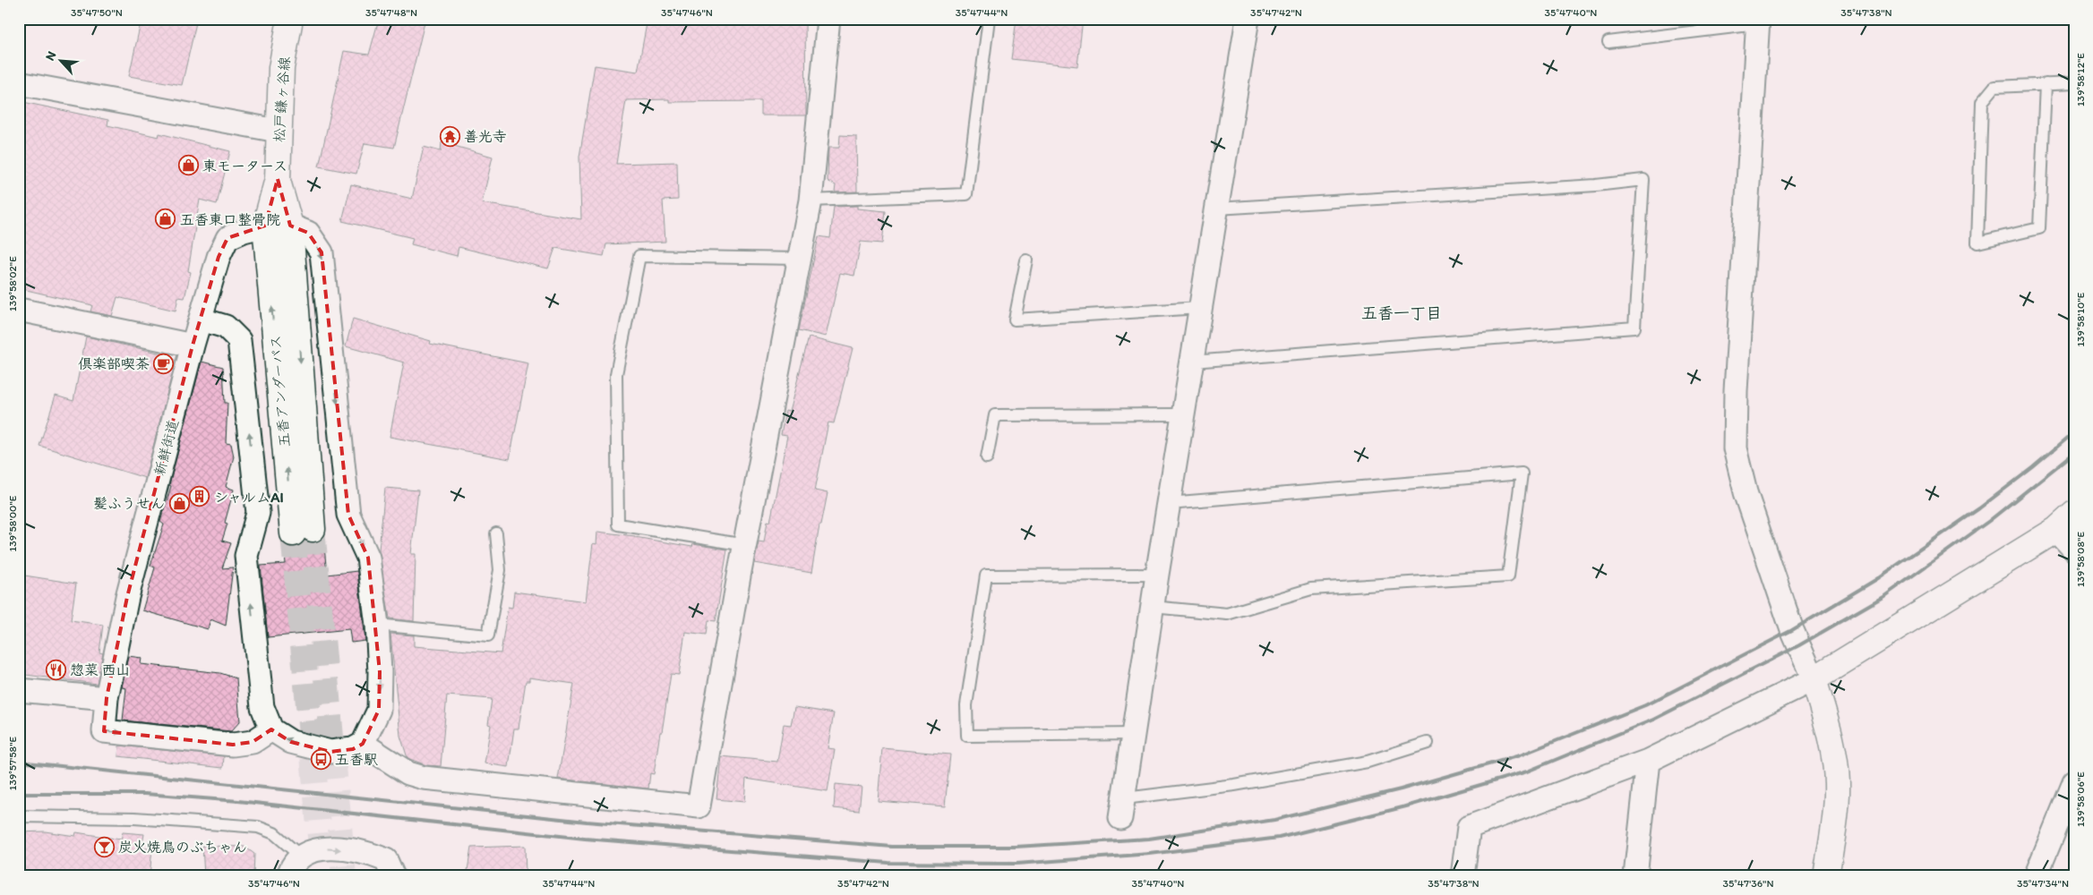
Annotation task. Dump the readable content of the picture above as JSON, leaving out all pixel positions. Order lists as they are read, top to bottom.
{
  "streets": {
    "main road": ["松戸鎌ヶ谷線", "五香アンダーパス"],
    "street": ["新鮮街道"]
  },
  "crossings": [
    ["松戸鎌ヶ谷線", "五香アンダーパス"],
    ["松戸鎌ヶ谷線", "新鮮街道"]
  ],
  "districts": ["五香一丁目"],
  "places": {
    "temple": ["善光寺"],
    "shop": ["東モータース", "五香東口整骨院", "髪ふうせん"],
    "cafe": ["倶楽部喫茶"],
    "building": ["シャルムAI"],
    "restaurant": ["惣菜 西山"],
    "bus stop": ["五香駅"],
    "bar": ["炭火焼鳥のぶちゃん"]
  },
  "north": "top left",
  "coordinates": [
    "35°47'50\"N",
    "35°47'48\"N",
    "35°47'46\"N",
    "35°47'44\"N",
    "35°47'42\"N",
    "35°47'40\"N",
    "35°47'38\"N",
    "139°58'12\"E",
    "139°58'02\"E",
    "139°58'10\"E",
    "139°58'00\"E",
    "139°58'08\"E",
    "139°57'58\"E",
    "139°58'06\"E",
    "35°47'36\"N",
    "35°47'34\"N"
  ]
}
